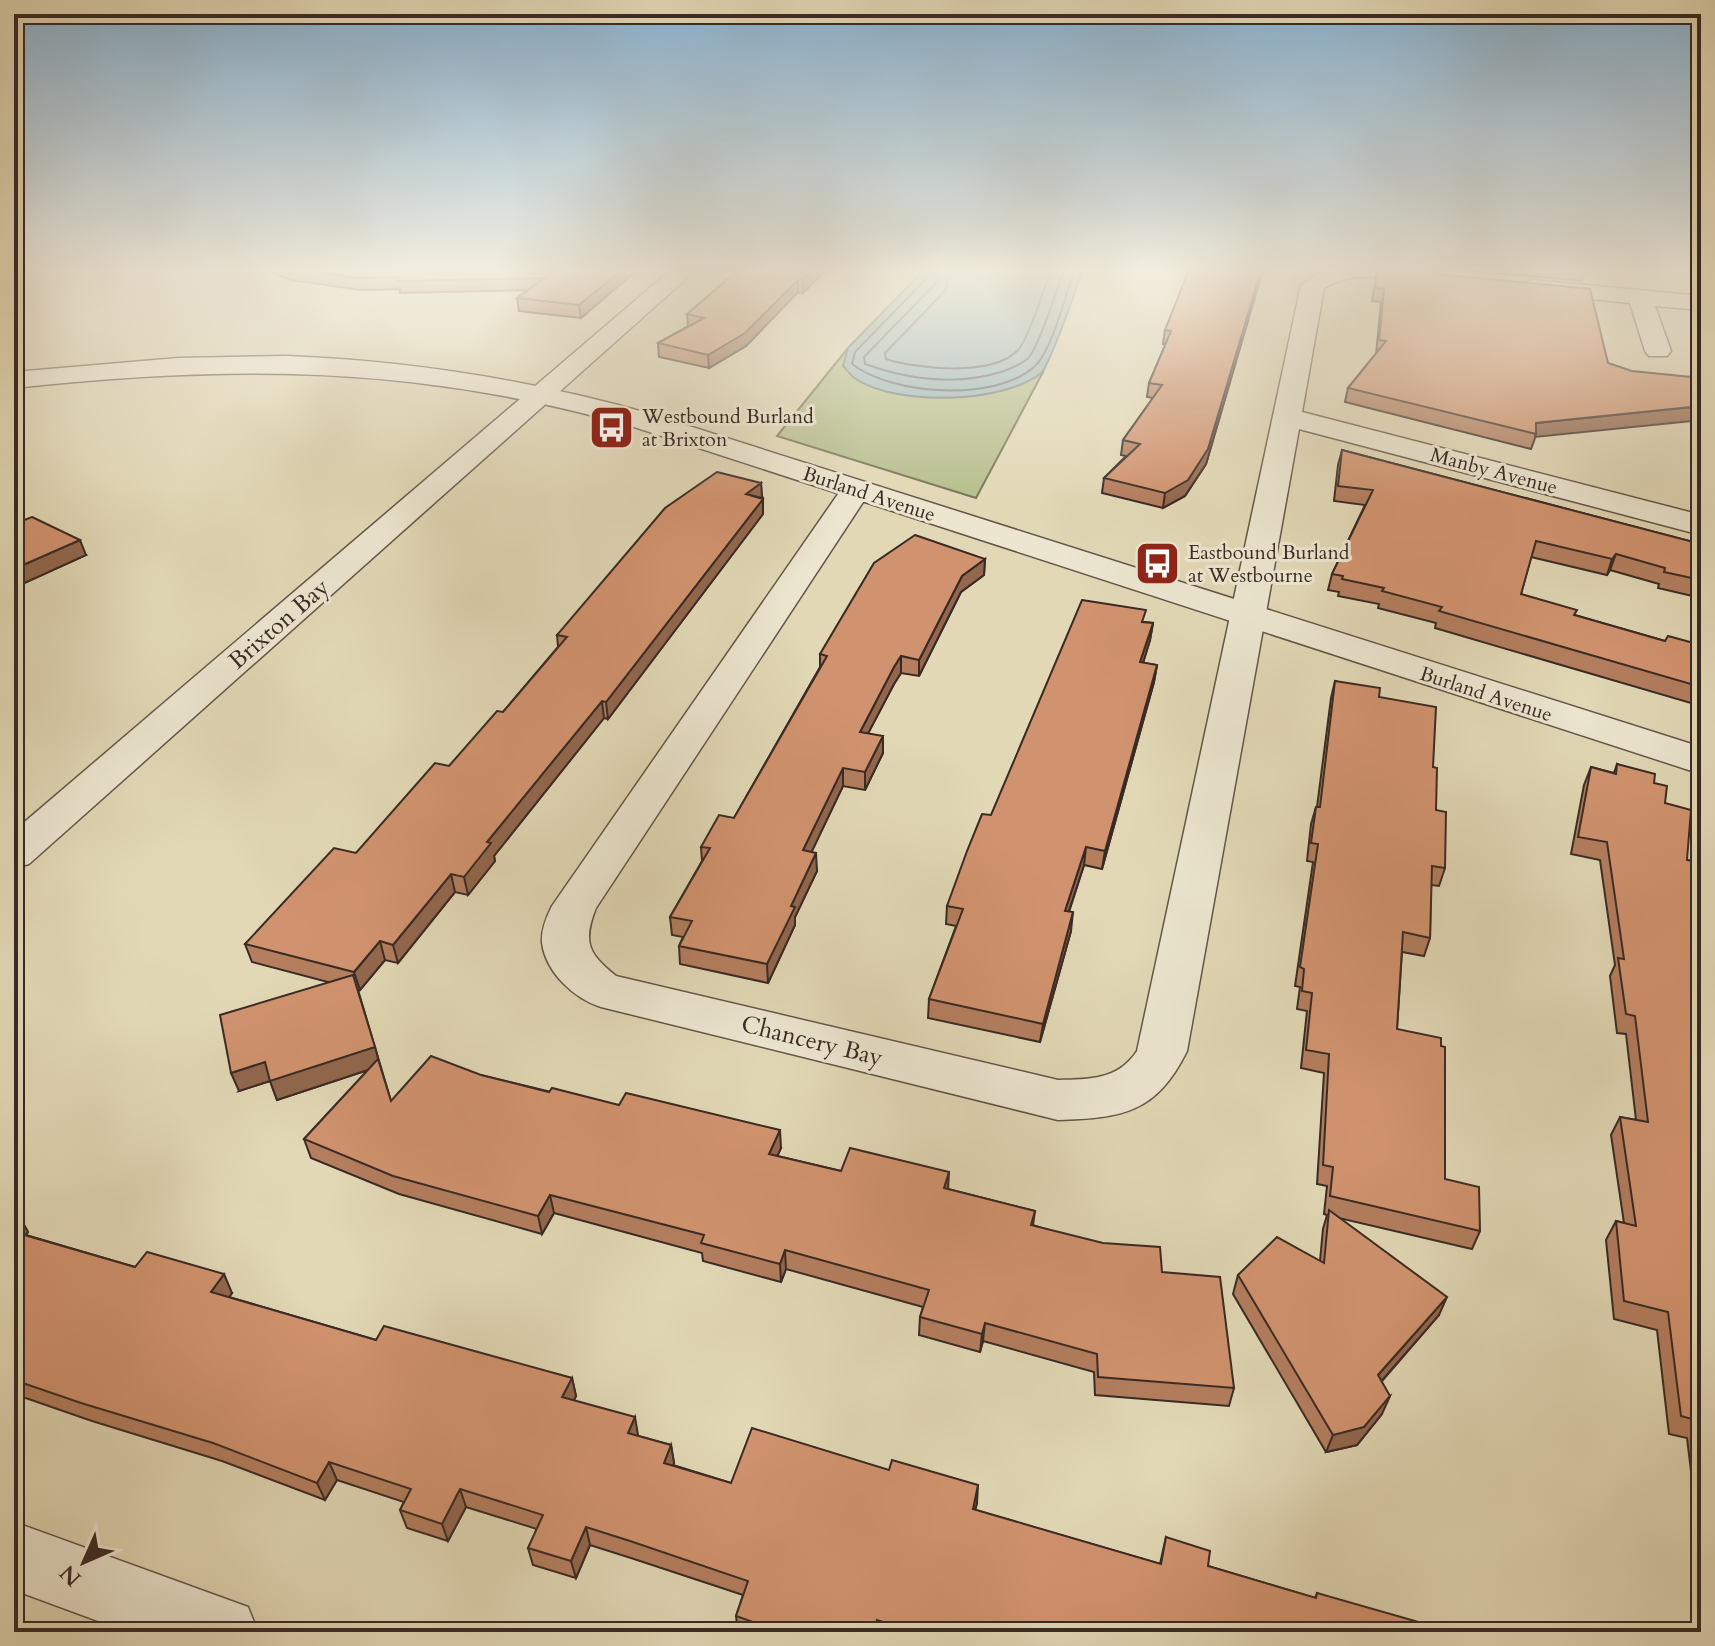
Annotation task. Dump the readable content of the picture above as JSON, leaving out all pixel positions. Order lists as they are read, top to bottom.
{
  "streets": {
    "street": [
      "Manby Avenue",
      "Burland Avenue",
      "Brixton Bay",
      "Chancery Bay"
    ]
  },
  "crossings": [
    ["Manby Avenue", "Chancery Bay"],
    ["Burland Avenue", "Brixton Bay"],
    ["Burland Avenue", "Chancery Bay"]
  ],
  "places": {
    "bus stop": ["Westbound Burland at Brixton", "Eastbound Burland at Westbourne"]
  },
  "north": "bottom left"
}
